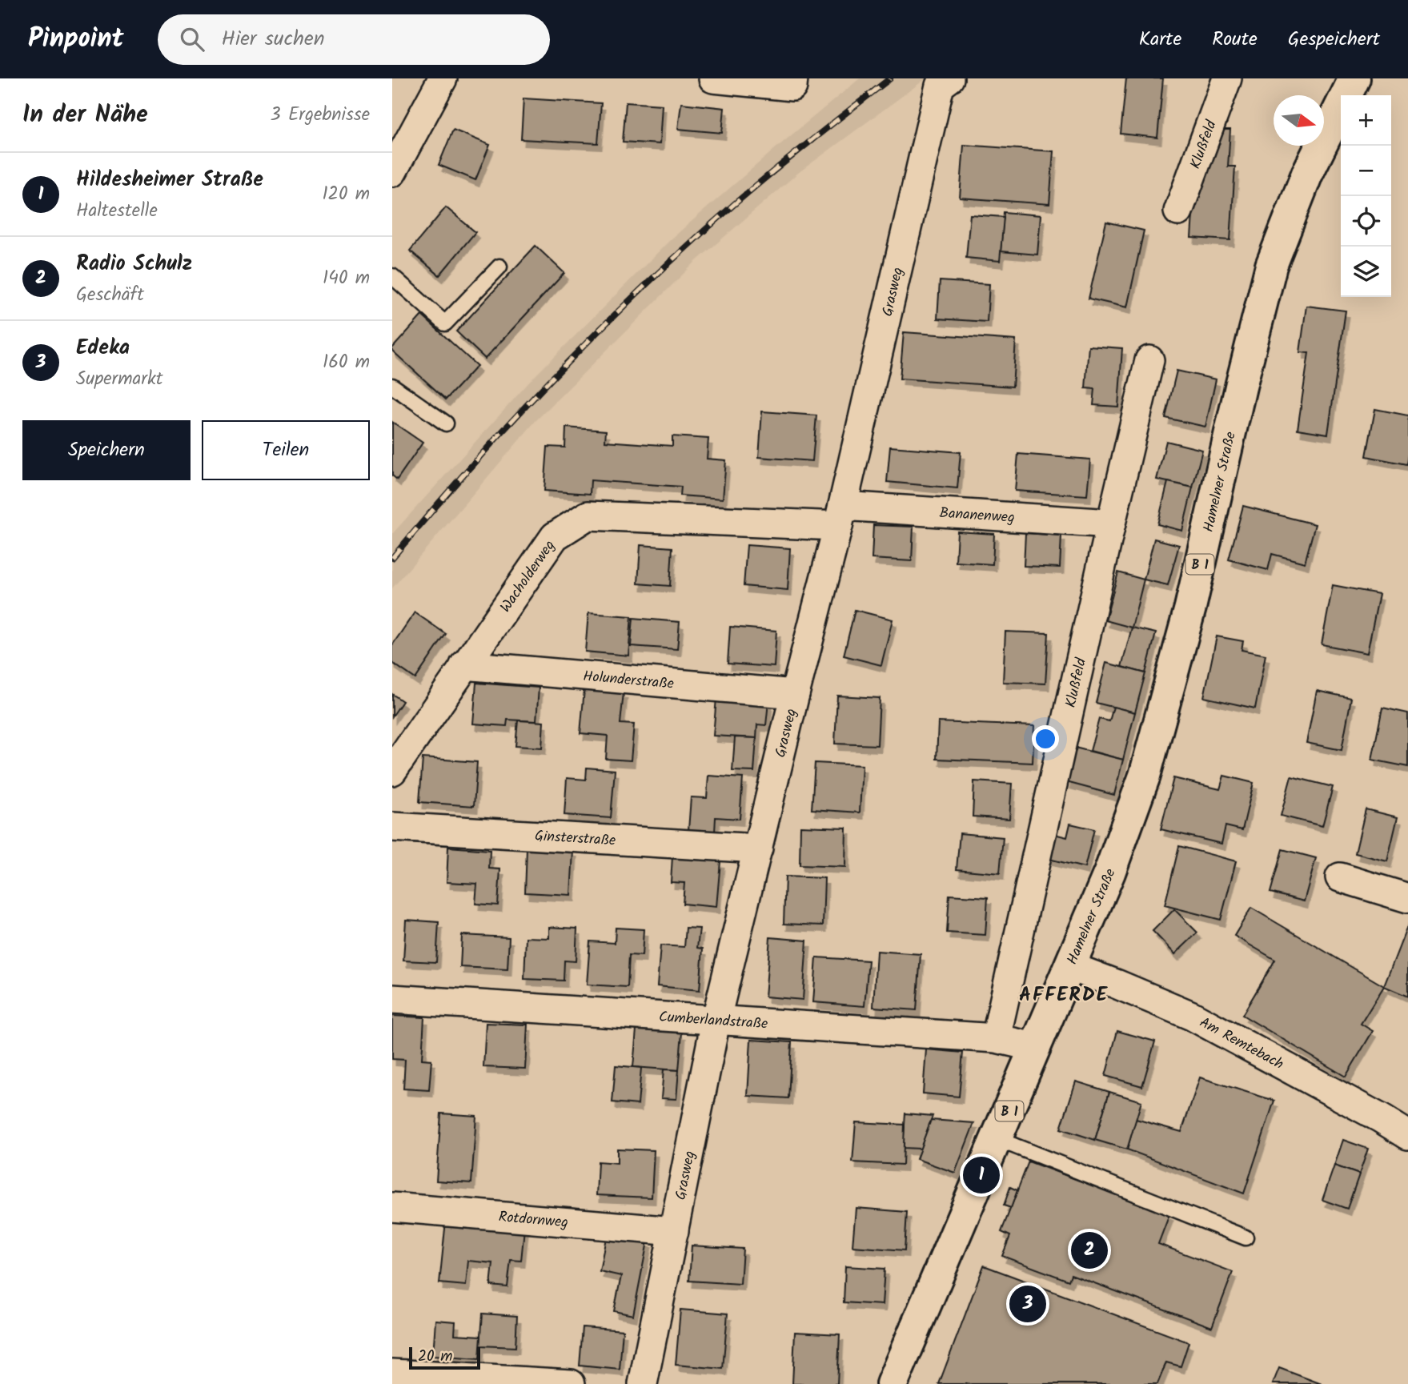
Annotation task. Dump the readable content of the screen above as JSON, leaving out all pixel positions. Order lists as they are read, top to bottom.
{
  "streets": {
    "main road": ["Hamelner Straße", "B 1"],
    "street": [
      "Klußfeld",
      "Grasweg",
      "Bananenweg",
      "Wacholderweg",
      "Holunderstraße",
      "Ginsterstraße",
      "Cumberlandstraße",
      "Am Remtebach",
      "Rotdornweg"
    ]
  },
  "crossings": [
    ["Klußfeld", "Bananenweg"],
    ["Klußfeld", "Cumberlandstraße"],
    ["Grasweg", "Bananenweg"],
    ["Grasweg", "Wacholderweg"],
    ["Grasweg", "Holunderstraße"],
    ["Grasweg", "Ginsterstraße"],
    ["Grasweg", "Cumberlandstraße"],
    ["Grasweg", "Rotdornweg"],
    ["Hamelner Straße", "B 1"],
    ["Hamelner Straße", "Cumberlandstraße"],
    ["Hamelner Straße", "Am Remtebach"],
    ["Bananenweg", "Wacholderweg"],
    ["B 1", "Cumberlandstraße"],
    ["Wacholderweg", "Holunderstraße"]
  ],
  "districts": ["AFFERDE"],
  "scale_bar": "20 m",
  "north": "right",
  "page": {
    "header": "Pinpoint",
    "search": "Hier suchen",
    "nav": ["Karte", "Route", "Gespeichert"],
    "heading": ["In der Nähe", "3 Ergebnisse"],
    "map_buttons": ["+", "−"],
    "list": [
      {
        "mark": "1",
        "name": "Hildesheimer Straße",
        "note": "Haltestelle",
        "value": "120 m"
      },
      {
        "mark": "2",
        "name": "Radio Schulz",
        "note": "Geschäft",
        "value": "140 m"
      },
      {
        "mark": "3",
        "name": "Edeka",
        "note": "Supermarkt",
        "value": "160 m"
      }
    ],
    "buttons": ["Speichern", "Teilen"],
    "pins": ["1", "2", "3"],
    "scale": "20 m"
  }
}
